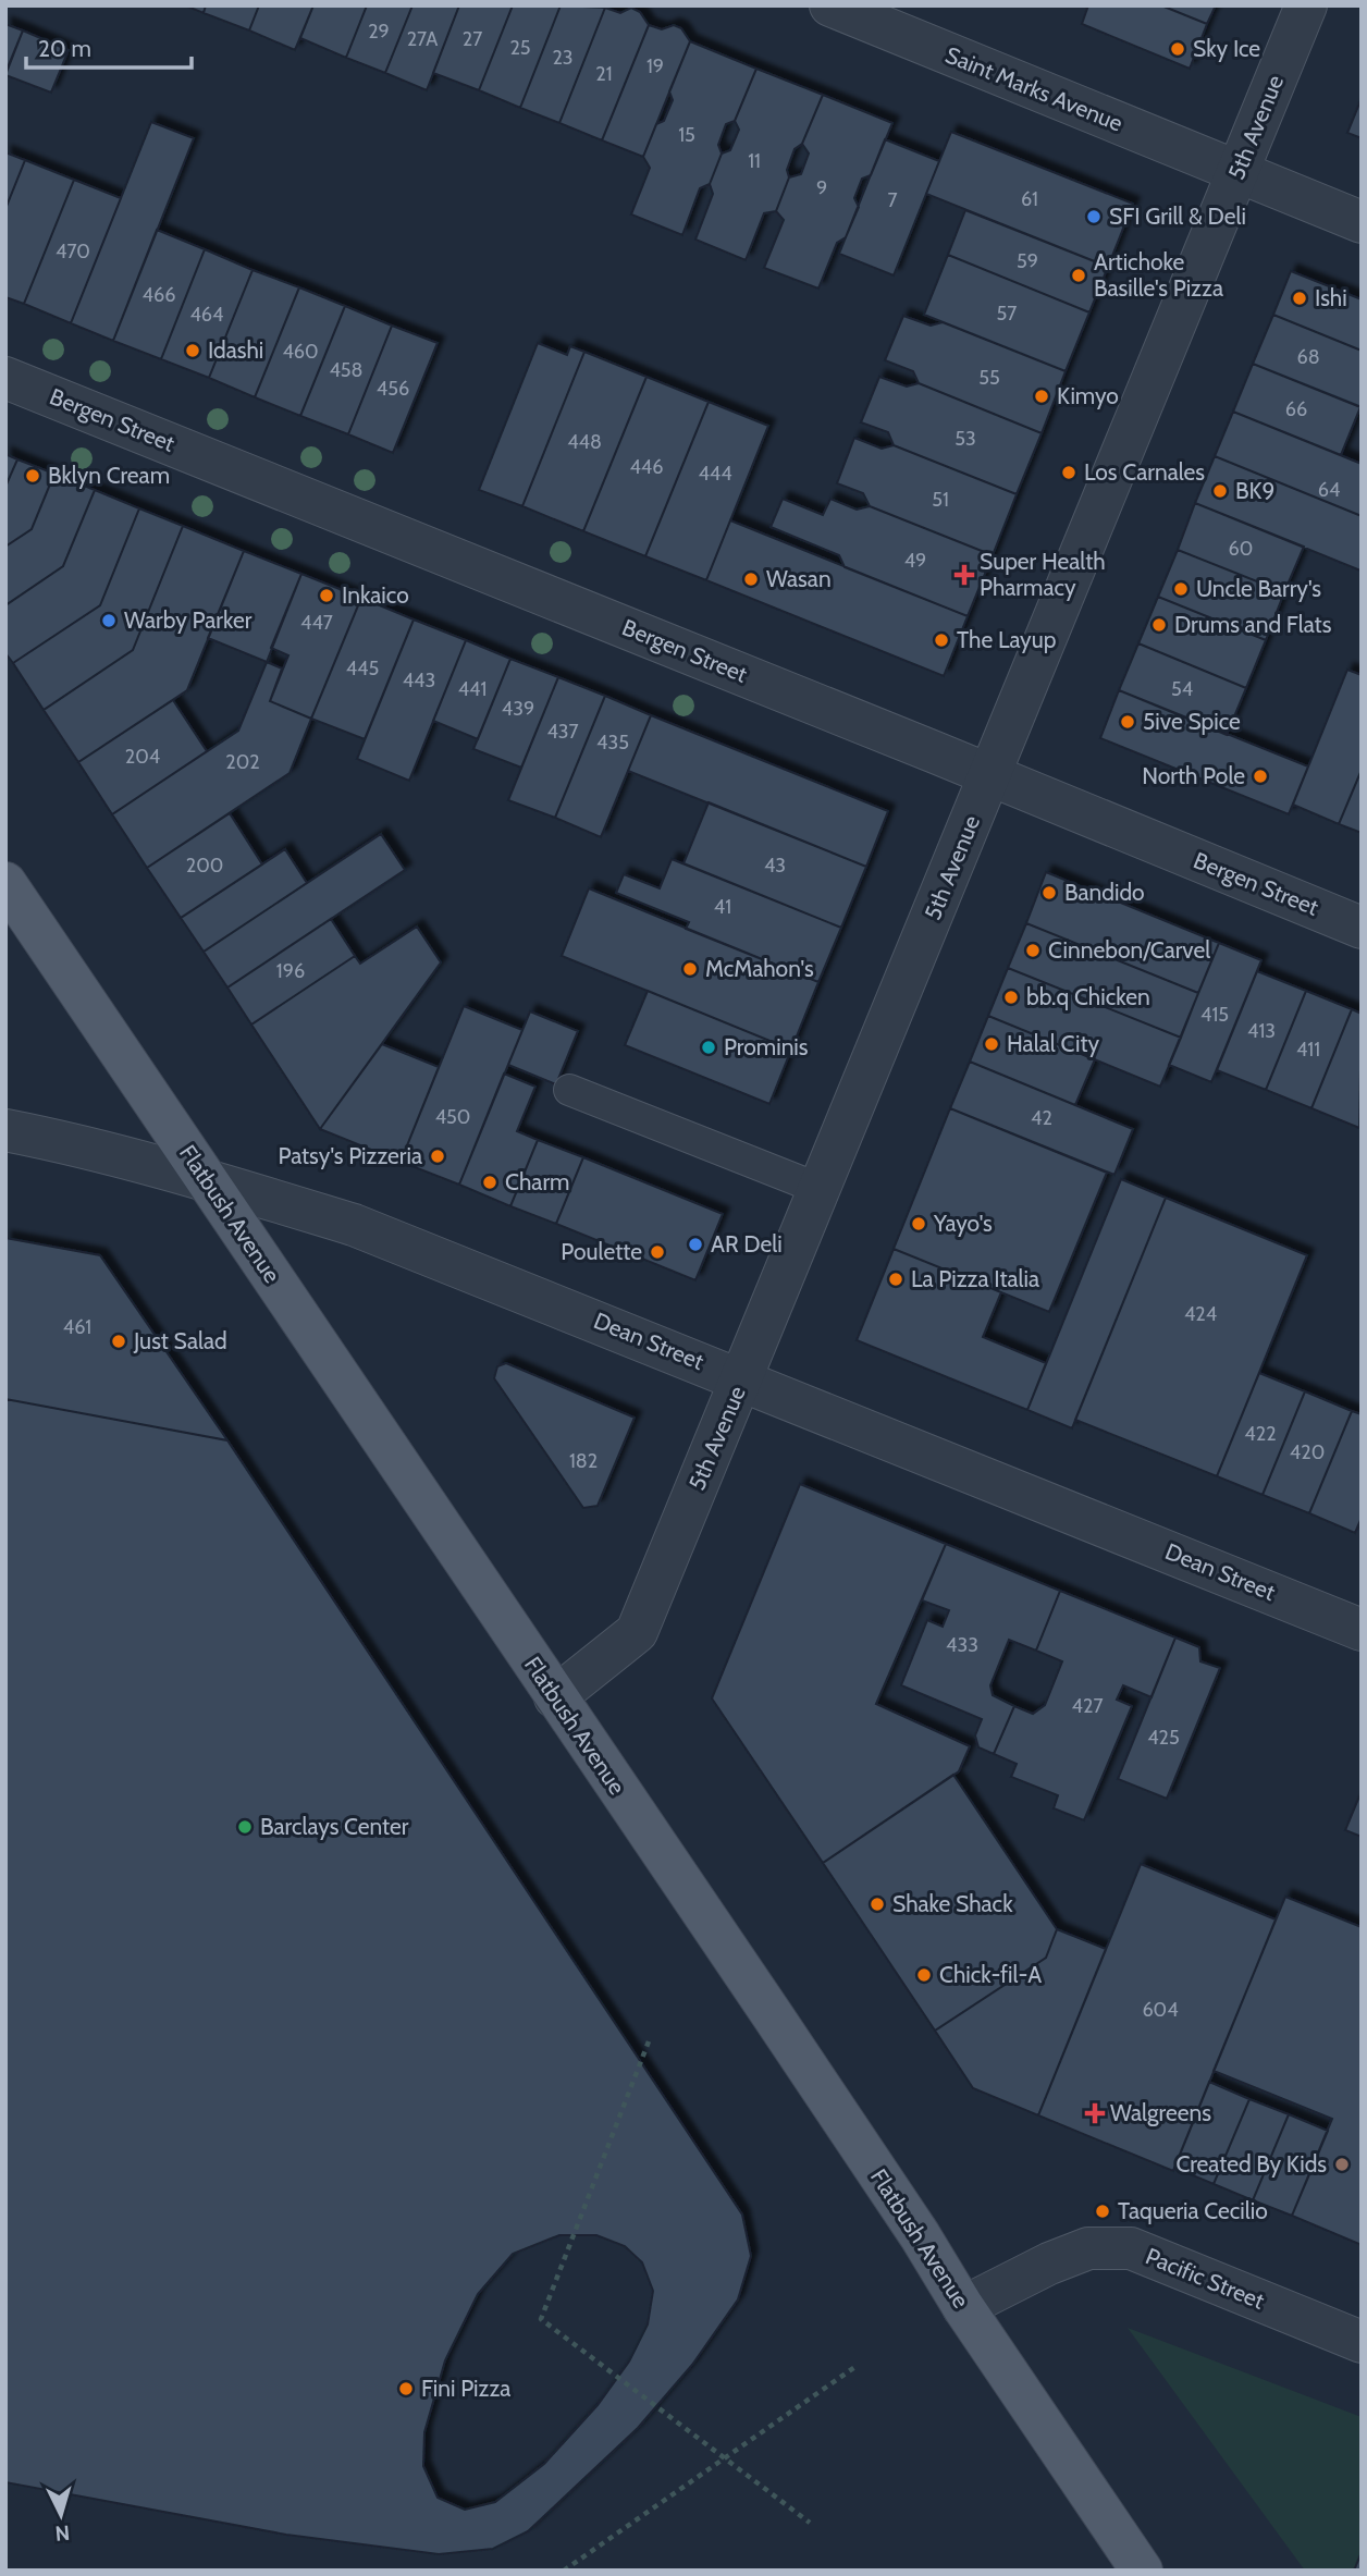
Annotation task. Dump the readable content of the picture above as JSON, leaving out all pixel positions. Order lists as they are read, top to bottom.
{
  "streets": {
    "main road": ["Flatbush Avenue"],
    "street": [
      "Saint Marks Avenue",
      "5th Avenue",
      "Bergen Street",
      "Dean Street",
      "Pacific Street"
    ]
  },
  "crossings": [
    ["Saint Marks Avenue", "5th Avenue"],
    ["5th Avenue", "Bergen Street"],
    ["5th Avenue", "Flatbush Avenue"],
    ["5th Avenue", "Dean Street"],
    ["Flatbush Avenue", "Dean Street"],
    ["Flatbush Avenue", "Pacific Street"]
  ],
  "places": {
    "other": [
      "Sky Ice",
      "SFI Grill & Deli",
      "Artichoke Basille's Pizza",
      "Ishi",
      "Idashi",
      "Kimyo",
      "Los Carnales",
      "Bklyn Cream",
      "BK9",
      "Wasan",
      "Uncle Barry's",
      "Inkaico",
      "Warby Parker",
      "Drums and Flats",
      "The Layup",
      "5ive Spice",
      "North Pole",
      "Bandido",
      "Cinnebon/Carvel",
      "McMahon's",
      "bb.q Chicken",
      "Halal City",
      "Prominis",
      "Patsy's Pizzeria",
      "Charm",
      "Yayo's",
      "AR Deli",
      "Poulette",
      "La Pizza Italia",
      "Just Salad",
      "Barclays Center",
      "Shake Shack",
      "Chick-fil-A",
      "Created By Kids",
      "Taqueria Cecilio",
      "Fini Pizza"
    ],
    "health": ["Super Health Pharmacy", "Walgreens"]
  },
  "house_numbers": [
    "29",
    "27A",
    "27",
    "25",
    "23",
    "19",
    "21",
    "15",
    "11",
    "9",
    "61",
    "7",
    "470",
    "59",
    "466",
    "57",
    "464",
    "460",
    "68",
    "458",
    "55",
    "456",
    "66",
    "53",
    "448",
    "446",
    "444",
    "64",
    "51",
    "60",
    "49",
    "447",
    "445",
    "443",
    "441",
    "54",
    "439",
    "437",
    "435",
    "204",
    "202",
    "200",
    "43",
    "41",
    "196",
    "415",
    "413",
    "411",
    "450",
    "42",
    "424",
    "461",
    "422",
    "420",
    "182",
    "433",
    "427",
    "425",
    "604"
  ],
  "scale_bar": "20 m",
  "north": "bottom"
}
